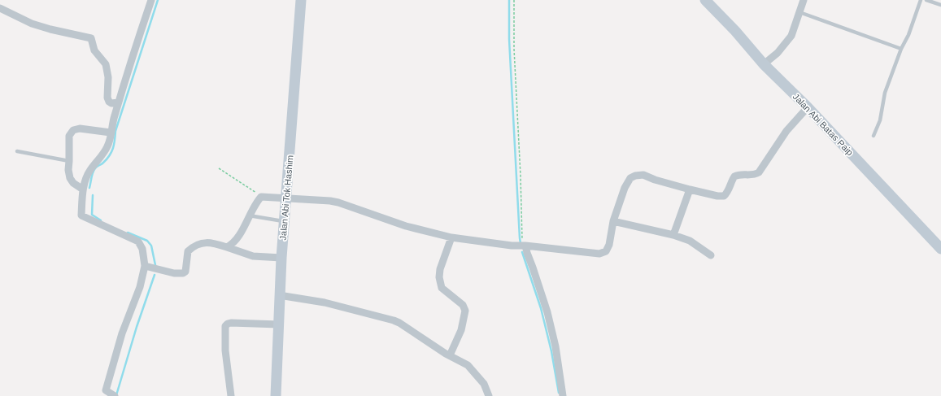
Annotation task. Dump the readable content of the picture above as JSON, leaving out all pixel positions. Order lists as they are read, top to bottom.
{
  "streets": {
    "main road": ["Jalan Abi Batas Paip", "Jalan Abi Tok Hashim"]
  }
}
